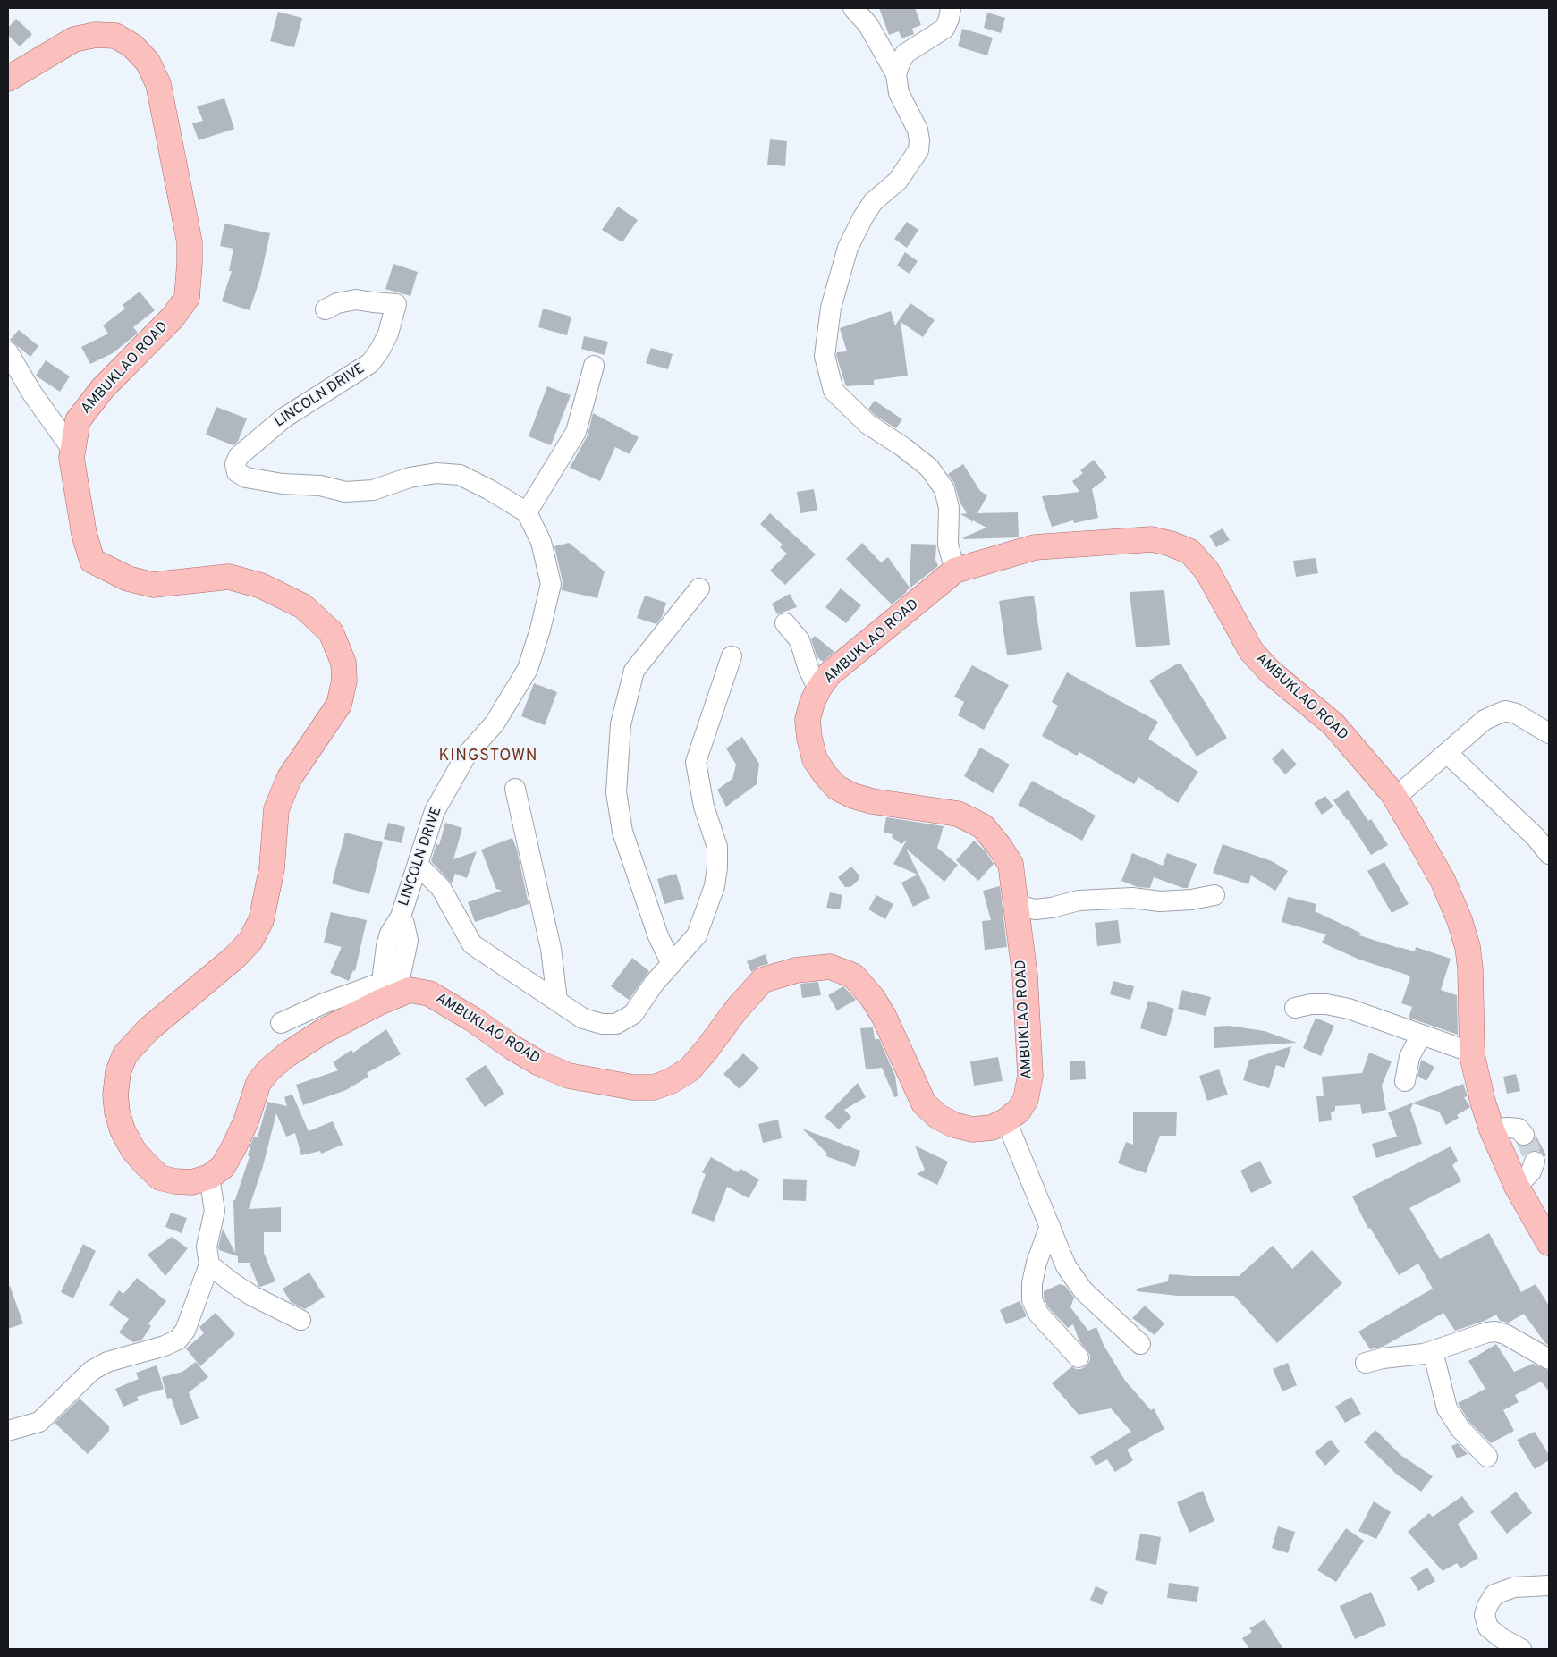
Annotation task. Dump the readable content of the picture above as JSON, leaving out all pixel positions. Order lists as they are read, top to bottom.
{
  "streets": {
    "main road": ["AMBUKLAO ROAD"],
    "street": ["LINCOLN DRIVE"]
  },
  "crossings": [
    ["AMBUKLAO ROAD", "LINCOLN DRIVE"]
  ],
  "districts": ["KINGSTOWN"]
}
